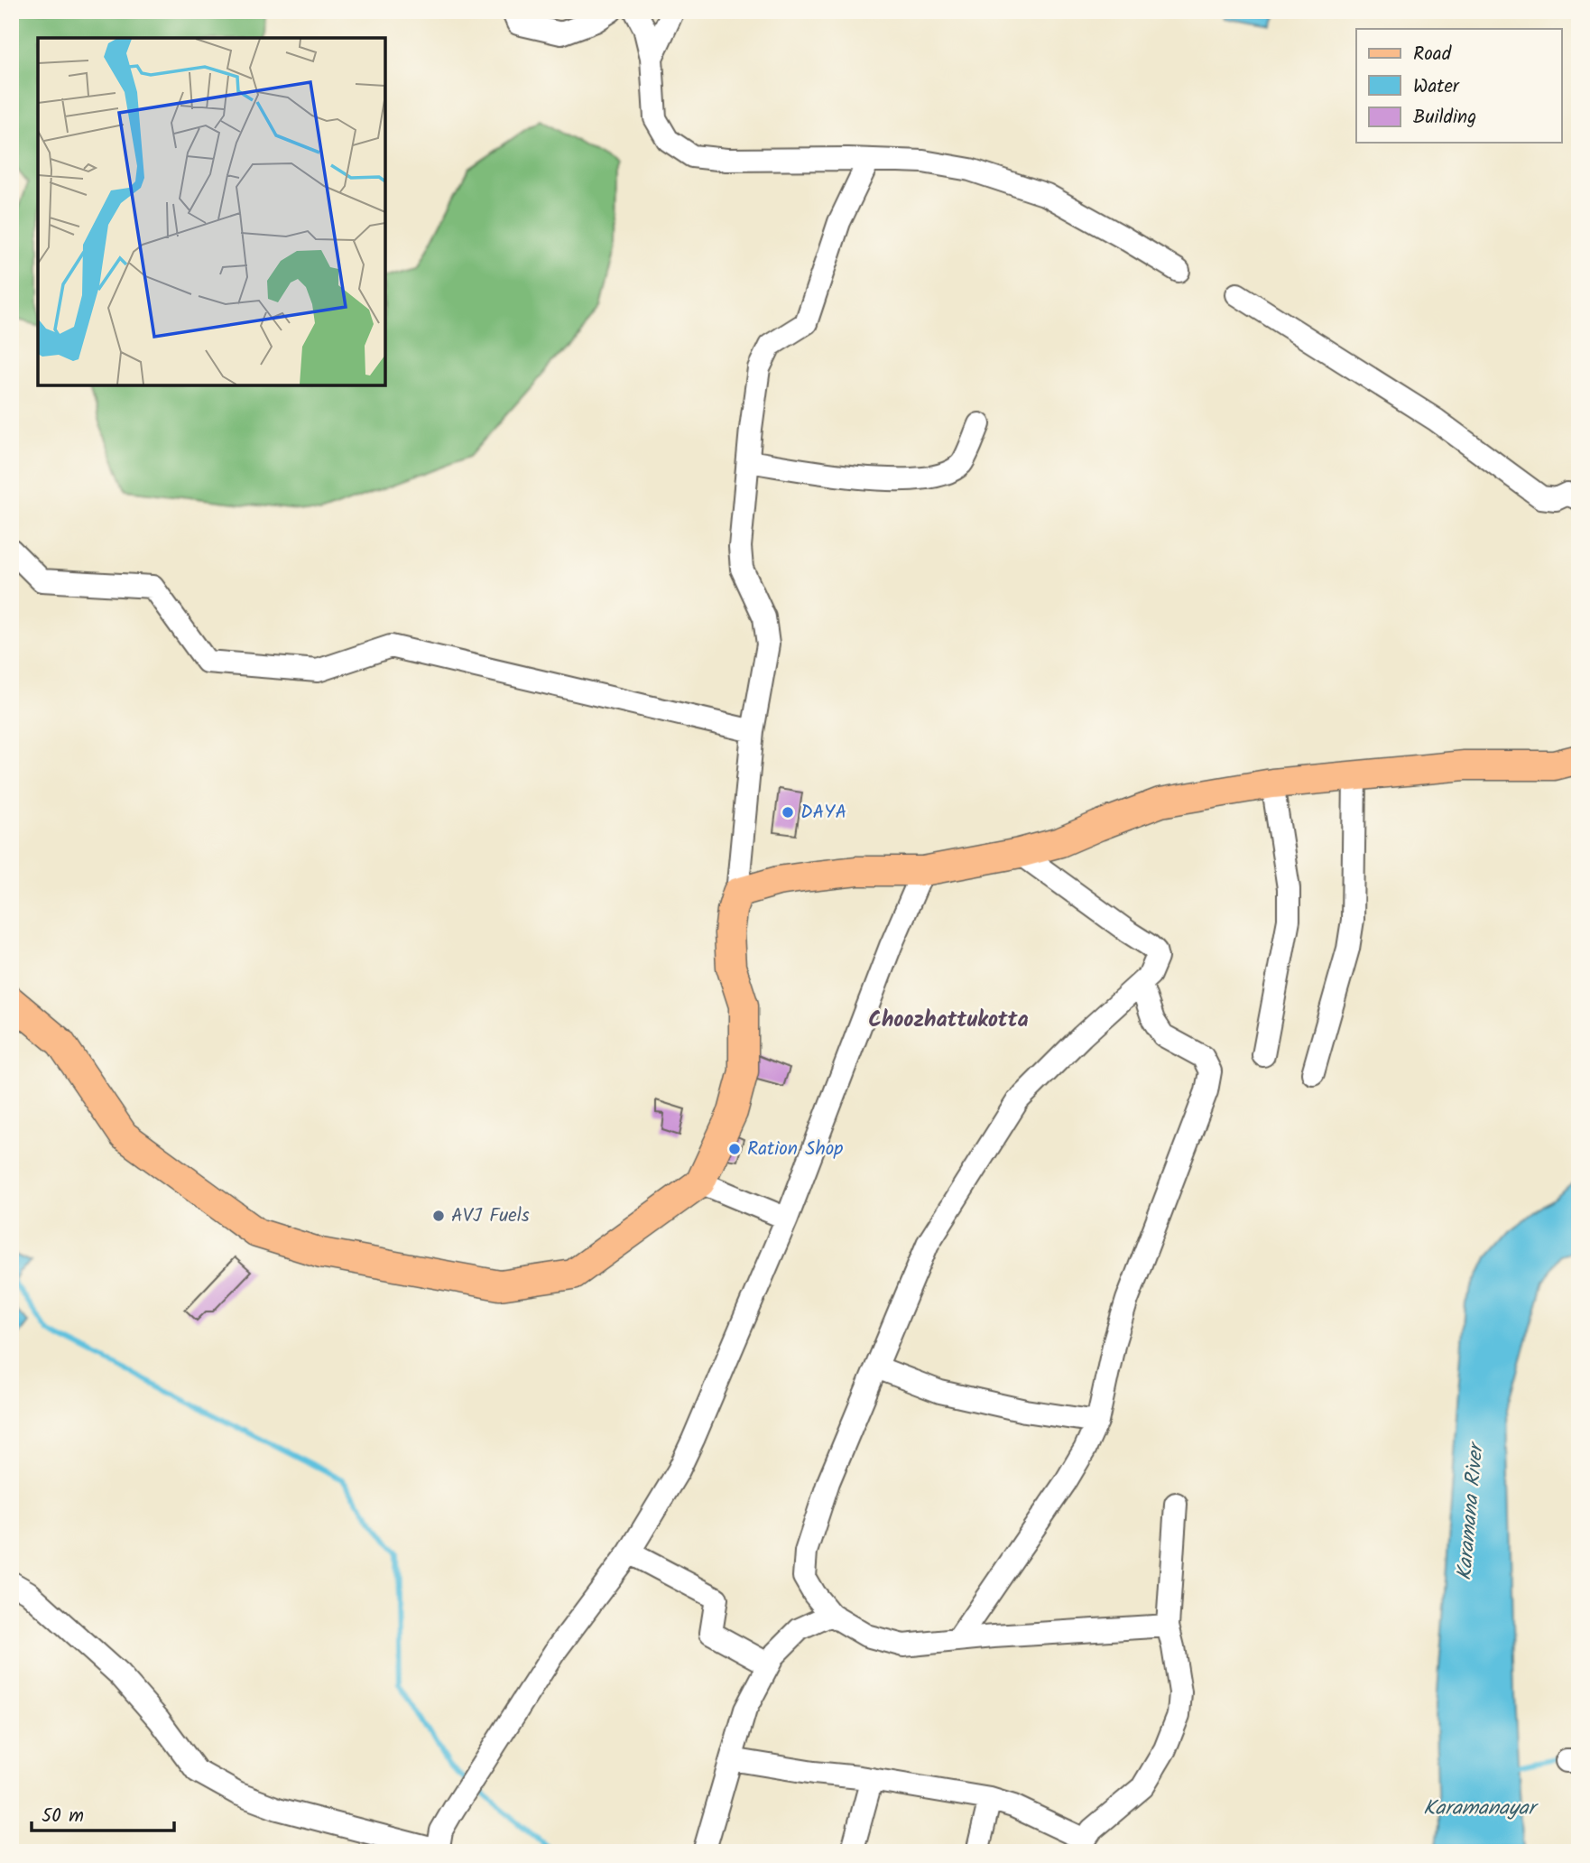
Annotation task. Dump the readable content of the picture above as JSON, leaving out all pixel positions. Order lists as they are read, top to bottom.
{
  "districts": ["Choozhattukotta"],
  "water": ["Karamana River", "Karamanayar"],
  "places": ["DAYA", "Ration Shop", "AVJ Fuels"],
  "legend": ["Road", "Water", "Building"],
  "scale_bar": "50 m"
}
